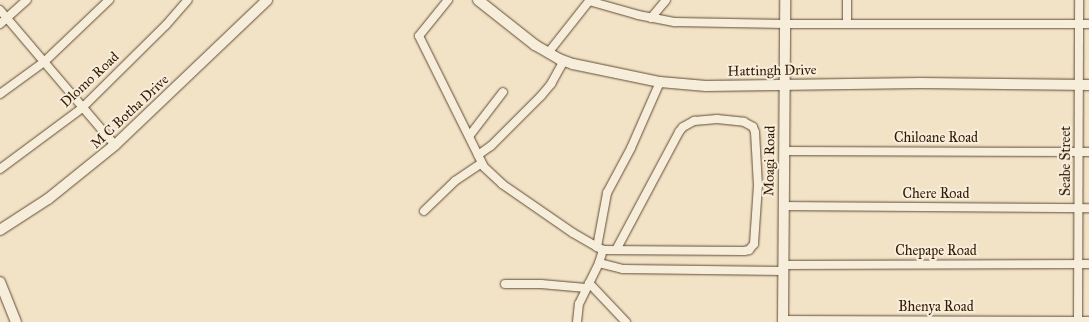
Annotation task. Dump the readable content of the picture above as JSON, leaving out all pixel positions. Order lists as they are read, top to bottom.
{
  "streets": {
    "street": [
      "Hattingh Drive",
      "Dlomo Road",
      "M C Botha Drive",
      "Chiloane Road",
      "Moagi Road",
      "Seabe Street",
      "Chere Road",
      "Chepape Road",
      "Bhenya Road"
    ]
  },
  "crossings": [
    ["Hattingh Drive", "Moagi Road"],
    ["Hattingh Drive", "Seabe Street"],
    ["Chiloane Road", "Moagi Road"],
    ["Chiloane Road", "Seabe Street"],
    ["Moagi Road", "Chere Road"],
    ["Moagi Road", "Chepape Road"],
    ["Moagi Road", "Bhenya Road"],
    ["Seabe Street", "Chere Road"],
    ["Seabe Street", "Chepape Road"],
    ["Seabe Street", "Bhenya Road"]
  ]
}
